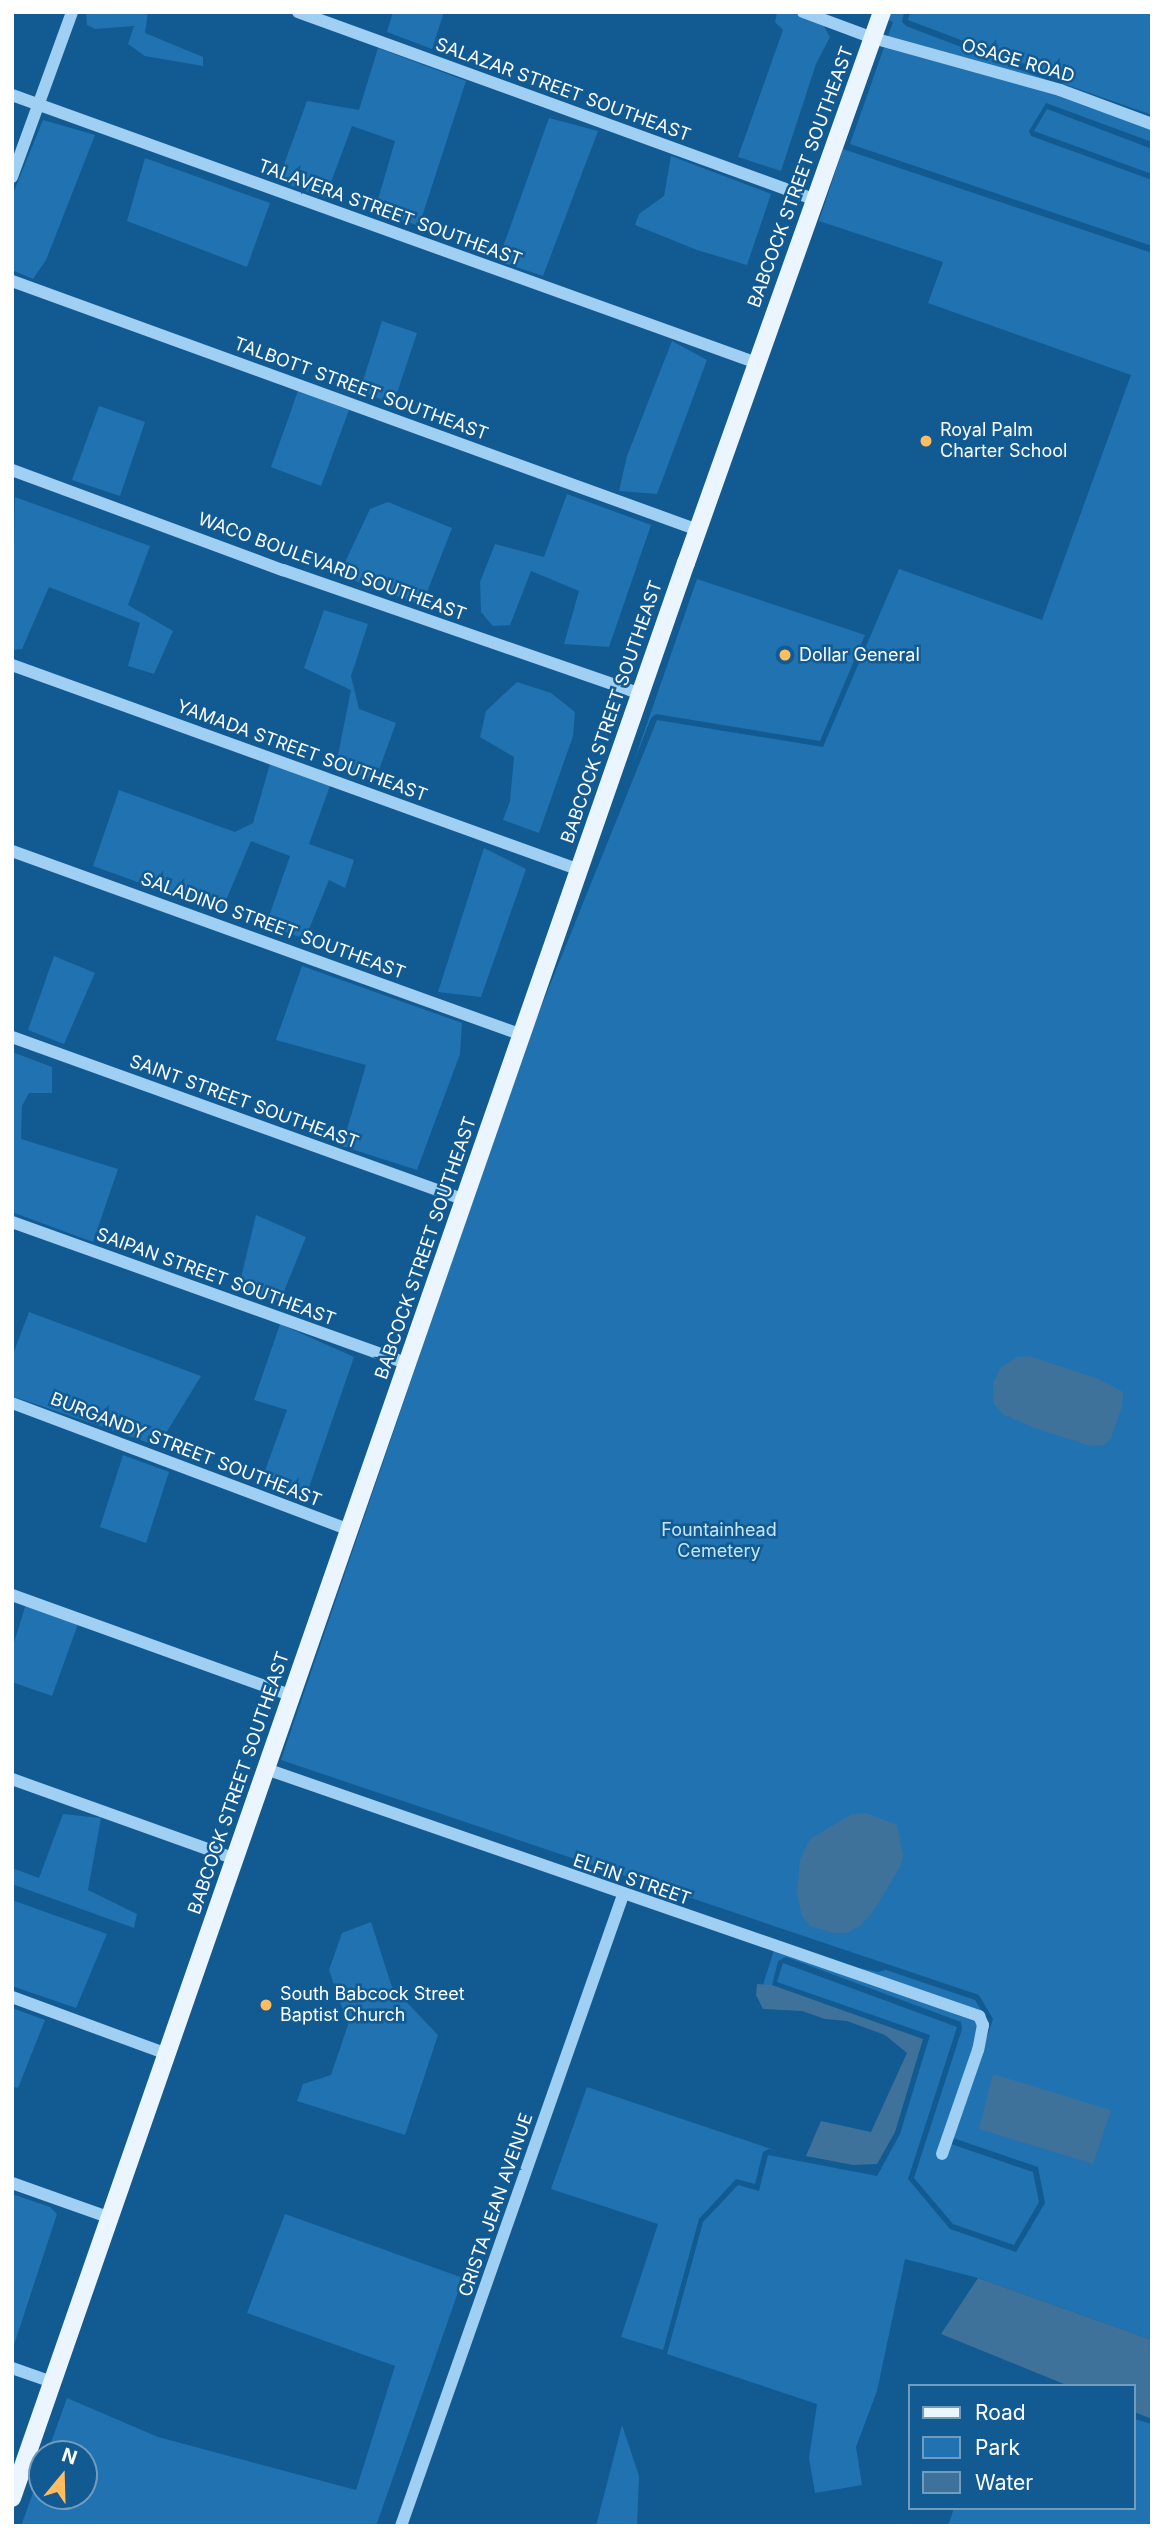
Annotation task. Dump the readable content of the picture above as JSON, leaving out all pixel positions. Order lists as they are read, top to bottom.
{
  "streets": {
    "main road": ["BABCOCK STREET SOUTHEAST"],
    "street": [
      "OSAGE ROAD",
      "SALAZAR STREET SOUTHEAST",
      "TALAVERA STREET SOUTHEAST",
      "TALBOTT STREET SOUTHEAST",
      "WACO BOULEVARD SOUTHEAST",
      "YAMADA STREET SOUTHEAST",
      "SALADINO STREET SOUTHEAST",
      "SAINT STREET SOUTHEAST",
      "SAIPAN STREET SOUTHEAST",
      "BURGANDY STREET SOUTHEAST",
      "ELFIN STREET",
      "CRISTA JEAN AVENUE"
    ]
  },
  "crossings": [
    ["OSAGE ROAD", "BABCOCK STREET SOUTHEAST"],
    ["SALAZAR STREET SOUTHEAST", "BABCOCK STREET SOUTHEAST"],
    ["BABCOCK STREET SOUTHEAST", "TALAVERA STREET SOUTHEAST"],
    ["BABCOCK STREET SOUTHEAST", "TALBOTT STREET SOUTHEAST"],
    ["BABCOCK STREET SOUTHEAST", "WACO BOULEVARD SOUTHEAST"],
    ["BABCOCK STREET SOUTHEAST", "YAMADA STREET SOUTHEAST"],
    ["BABCOCK STREET SOUTHEAST", "SALADINO STREET SOUTHEAST"],
    ["BABCOCK STREET SOUTHEAST", "SAINT STREET SOUTHEAST"],
    ["BABCOCK STREET SOUTHEAST", "SAIPAN STREET SOUTHEAST"],
    ["BABCOCK STREET SOUTHEAST", "BURGANDY STREET SOUTHEAST"],
    ["BABCOCK STREET SOUTHEAST", "ELFIN STREET"],
    ["ELFIN STREET", "CRISTA JEAN AVENUE"]
  ],
  "parks": ["Fountainhead Cemetery"],
  "places": ["Royal Palm Charter School", "Dollar General", "South Babcock Street Baptist Church"],
  "legend": ["Road", "Park", "Water"],
  "north": "top"
}
